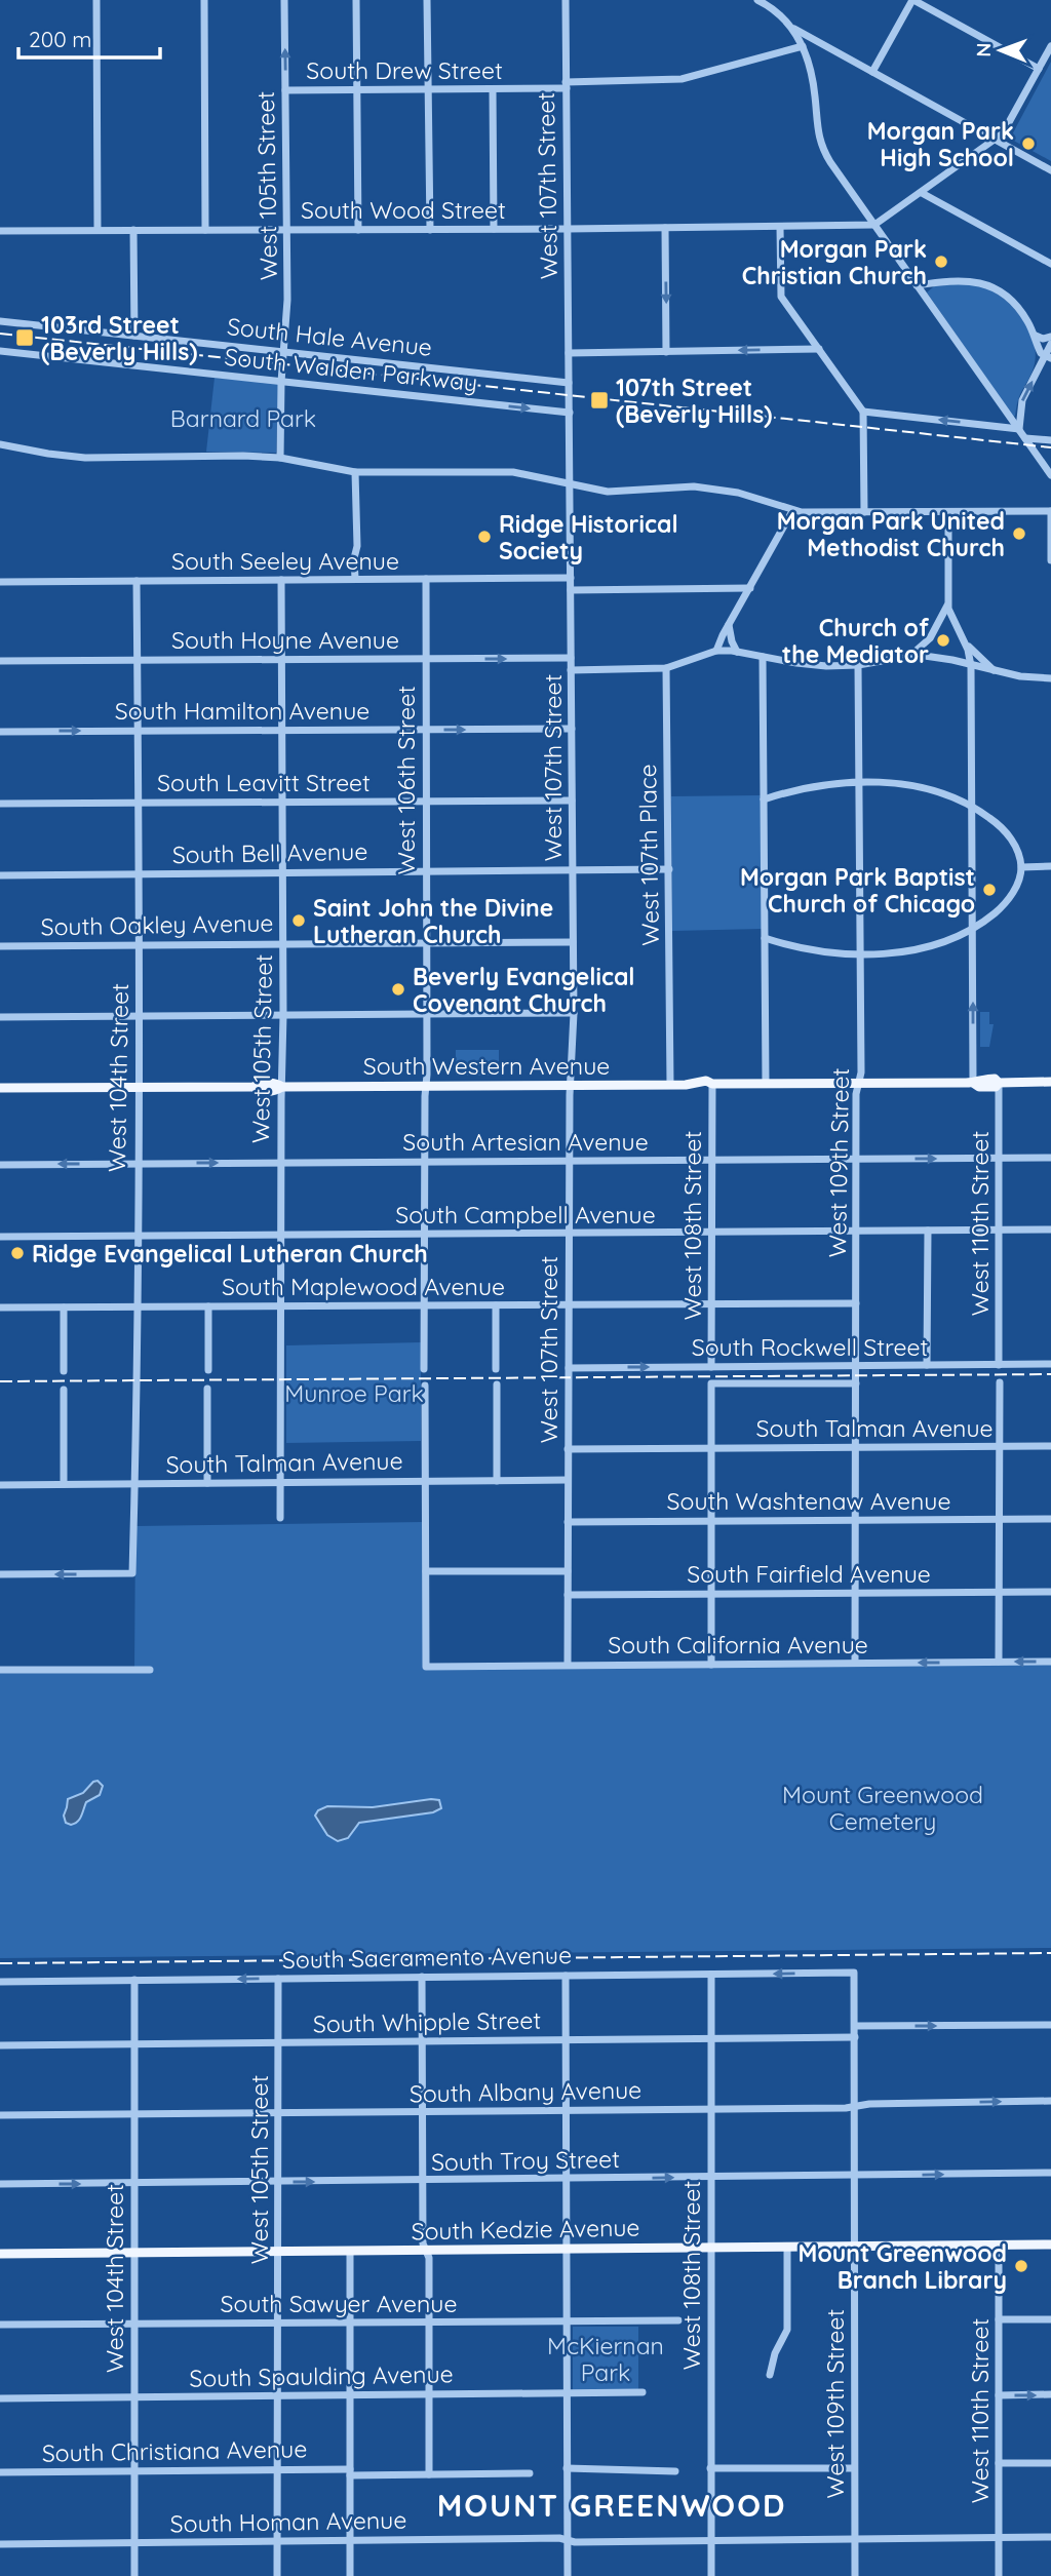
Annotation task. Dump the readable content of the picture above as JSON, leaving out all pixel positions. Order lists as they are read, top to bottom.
{
  "streets": {
    "main road": ["South Western Avenue", "South Kedzie Avenue"],
    "street": [
      "South Drew Street",
      "West 105th Street",
      "West 107th Street",
      "South Wood Street",
      "South Hale Avenue",
      "South Walden Parkway",
      "South Seeley Avenue",
      "South Hoyne Avenue",
      "South Hamilton Avenue",
      "West 106th Street",
      "South Leavitt Street",
      "South Bell Avenue",
      "West 107th Place",
      "South Oakley Avenue",
      "West 104th Street",
      "South Artesian Avenue",
      "West 109th Street",
      "South Campbell Avenue",
      "West 110th Street",
      "West 108th Street",
      "South Maplewood Avenue",
      "South Rockwell Street",
      "South Talman Avenue",
      "South Washtenaw Avenue",
      "South Fairfield Avenue",
      "South California Avenue",
      "South Sacramento Avenue",
      "South Whipple Street",
      "South Albany Avenue",
      "South Troy Street",
      "South Sawyer Avenue",
      "South Spaulding Avenue",
      "South Christiana Avenue",
      "South Homan Avenue"
    ]
  },
  "crossings": [
    ["South Drew Street", "West 105th Street"],
    ["South Drew Street", "West 107th Street"],
    ["West 105th Street", "South Wood Street"],
    ["West 105th Street", "South Hale Avenue"],
    ["West 105th Street", "South Walden Parkway"],
    ["West 105th Street", "South Seeley Avenue"],
    ["West 105th Street", "South Hoyne Avenue"],
    ["West 105th Street", "South Hamilton Avenue"],
    ["West 105th Street", "South Leavitt Street"],
    ["West 105th Street", "South Bell Avenue"],
    ["West 105th Street", "South Oakley Avenue"],
    ["West 105th Street", "South Western Avenue"],
    ["West 105th Street", "South Artesian Avenue"],
    ["West 105th Street", "South Campbell Avenue"],
    ["West 105th Street", "South Maplewood Avenue"],
    ["West 105th Street", "South Talman Avenue"],
    ["West 105th Street", "South Sacramento Avenue"],
    ["West 105th Street", "South Whipple Street"],
    ["West 105th Street", "South Albany Avenue"],
    ["West 105th Street", "South Troy Street"],
    ["West 105th Street", "South Kedzie Avenue"],
    ["West 105th Street", "South Sawyer Avenue"],
    ["West 105th Street", "South Spaulding Avenue"],
    ["West 105th Street", "South Christiana Avenue"],
    ["West 105th Street", "South Homan Avenue"],
    ["West 107th Street", "South Wood Street"],
    ["West 107th Street", "South Hale Avenue"],
    ["West 107th Street", "South Walden Parkway"],
    ["West 107th Street", "South Seeley Avenue"],
    ["West 107th Street", "South Hoyne Avenue"],
    ["West 107th Street", "South Hamilton Avenue"],
    ["West 107th Street", "South Leavitt Street"],
    ["West 107th Street", "South Bell Avenue"],
    ["West 107th Street", "South Oakley Avenue"],
    ["West 107th Street", "South Western Avenue"],
    ["West 107th Street", "South Artesian Avenue"],
    ["West 107th Street", "South Campbell Avenue"],
    ["West 107th Street", "South Maplewood Avenue"],
    ["West 107th Street", "South Rockwell Street"],
    ["West 107th Street", "South Talman Avenue"],
    ["West 107th Street", "South Washtenaw Avenue"],
    ["West 107th Street", "South Fairfield Avenue"],
    ["West 107th Street", "South California Avenue"],
    ["South Seeley Avenue", "West 106th Street"],
    ["South Seeley Avenue", "West 104th Street"],
    ["South Hoyne Avenue", "West 106th Street"],
    ["South Hoyne Avenue", "West 104th Street"],
    ["South Hamilton Avenue", "West 106th Street"],
    ["South Hamilton Avenue", "West 104th Street"],
    ["West 106th Street", "South Leavitt Street"],
    ["West 106th Street", "South Bell Avenue"],
    ["West 106th Street", "South Oakley Avenue"],
    ["West 106th Street", "South Western Avenue"],
    ["West 106th Street", "South Artesian Avenue"],
    ["West 106th Street", "South Campbell Avenue"],
    ["West 106th Street", "South Maplewood Avenue"],
    ["South Leavitt Street", "West 104th Street"],
    ["South Bell Avenue", "West 107th Place"],
    ["South Bell Avenue", "West 104th Street"],
    ["West 107th Place", "South Western Avenue"],
    ["South Oakley Avenue", "West 104th Street"],
    ["South Western Avenue", "West 104th Street"],
    ["South Western Avenue", "West 109th Street"],
    ["South Western Avenue", "West 110th Street"],
    ["South Western Avenue", "West 108th Street"],
    ["West 104th Street", "South Artesian Avenue"],
    ["West 104th Street", "South Campbell Avenue"],
    ["West 104th Street", "South Maplewood Avenue"],
    ["West 104th Street", "South Talman Avenue"],
    ["West 104th Street", "South Sacramento Avenue"],
    ["West 104th Street", "South Whipple Street"],
    ["West 104th Street", "South Albany Avenue"],
    ["West 104th Street", "South Troy Street"],
    ["West 104th Street", "South Kedzie Avenue"],
    ["West 104th Street", "South Sawyer Avenue"],
    ["West 104th Street", "South Spaulding Avenue"],
    ["West 104th Street", "South Christiana Avenue"],
    ["West 104th Street", "South Homan Avenue"],
    ["South Artesian Avenue", "West 109th Street"],
    ["South Artesian Avenue", "West 110th Street"],
    ["South Artesian Avenue", "West 108th Street"],
    ["West 109th Street", "South Campbell Avenue"],
    ["West 109th Street", "South Maplewood Avenue"],
    ["West 109th Street", "South Rockwell Street"],
    ["West 109th Street", "South Talman Avenue"],
    ["West 109th Street", "South Washtenaw Avenue"],
    ["West 109th Street", "South Fairfield Avenue"],
    ["West 109th Street", "South California Avenue"],
    ["West 109th Street", "South Sacramento Avenue"],
    ["West 109th Street", "South Whipple Street"],
    ["West 109th Street", "South Albany Avenue"],
    ["West 109th Street", "South Troy Street"],
    ["West 109th Street", "South Kedzie Avenue"],
    ["West 109th Street", "South Homan Avenue"],
    ["South Campbell Avenue", "West 110th Street"],
    ["South Campbell Avenue", "West 108th Street"],
    ["West 110th Street", "South Rockwell Street"],
    ["West 110th Street", "South Kedzie Avenue"],
    ["West 110th Street", "South Homan Avenue"],
    ["West 108th Street", "South Maplewood Avenue"],
    ["West 108th Street", "South Rockwell Street"],
    ["West 108th Street", "South Sacramento Avenue"],
    ["West 108th Street", "South Whipple Street"],
    ["West 108th Street", "South Albany Avenue"],
    ["West 108th Street", "South Troy Street"],
    ["West 108th Street", "South Kedzie Avenue"],
    ["West 108th Street", "South Homan Avenue"],
    ["South Rockwell Street", "South Talman Avenue"]
  ],
  "one_way": ["South Walden Parkway", "South Hamilton Avenue", "South Troy Street"],
  "districts": ["MOUNT GREENWOOD"],
  "parks": [
    "Barnard Park",
    "Munroe Park",
    "Mount Greenwood Cemetery",
    "McKiernan Park"
  ],
  "places": {
    "other": [
      "Morgan Park High School",
      "Morgan Park Christian Church",
      "Morgan Park United Methodist Church",
      "Ridge Historical Society",
      "Church of the Mediator",
      "Morgan Park Baptist Church of Chicago",
      "Saint John the Divine Lutheran Church",
      "Beverly Evangelical Covenant Church",
      "Ridge Evangelical Lutheran Church",
      "Mount Greenwood Branch Library"
    ],
    "transit": ["103rd Street (Beverly Hills)", "107th Street (Beverly Hills)"]
  },
  "scale_bar": "200 m",
  "north": "left"
}
